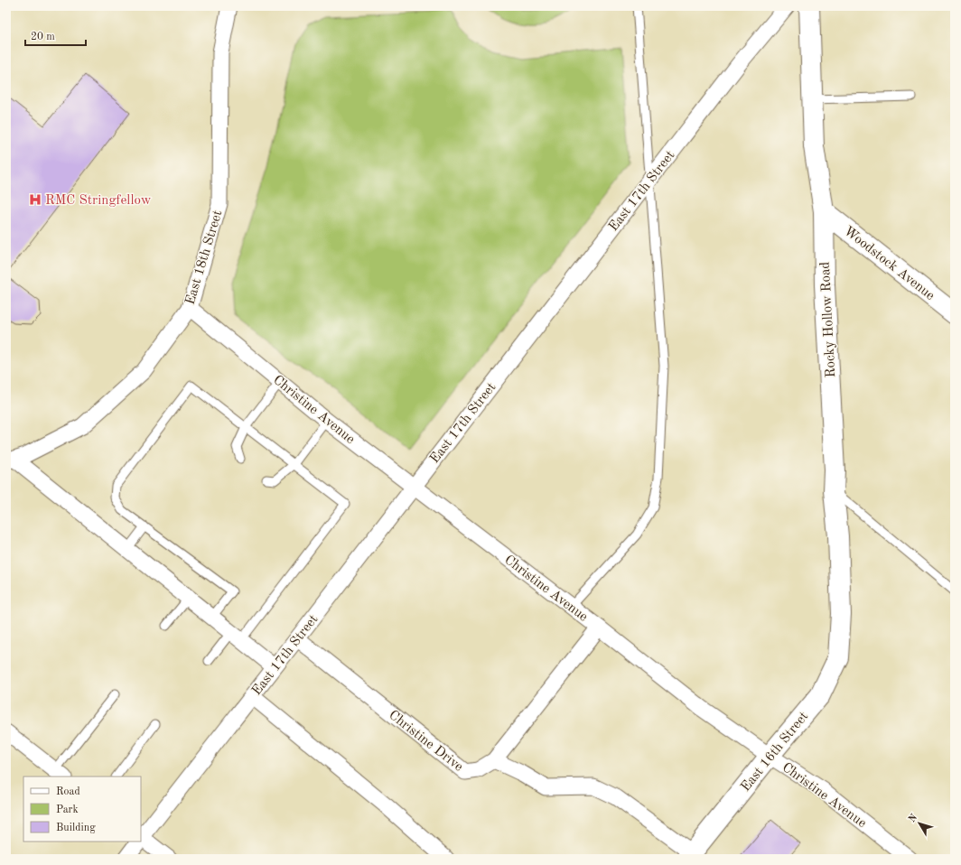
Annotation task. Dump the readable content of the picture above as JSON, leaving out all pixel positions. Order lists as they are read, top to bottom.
{
  "streets": {
    "street": [
      "East 17th Street",
      "East 18th Street",
      "Woodstock Avenue",
      "Rocky Hollow Road",
      "Christine Avenue",
      "Christine Drive",
      "East 16th Street"
    ]
  },
  "crossings": [
    ["East 17th Street", "Christine Avenue"],
    ["East 17th Street", "Christine Drive"],
    ["East 18th Street", "Christine Avenue"],
    ["Woodstock Avenue", "Rocky Hollow Road"],
    ["Rocky Hollow Road", "East 16th Street"],
    ["Christine Avenue", "Christine Drive"],
    ["Christine Avenue", "East 16th Street"]
  ],
  "places": {
    "hospital": ["RMC Stringfellow"]
  },
  "legend": ["Road", "Park", "Building"],
  "scale_bar": "20 m",
  "north": "top left"
}
